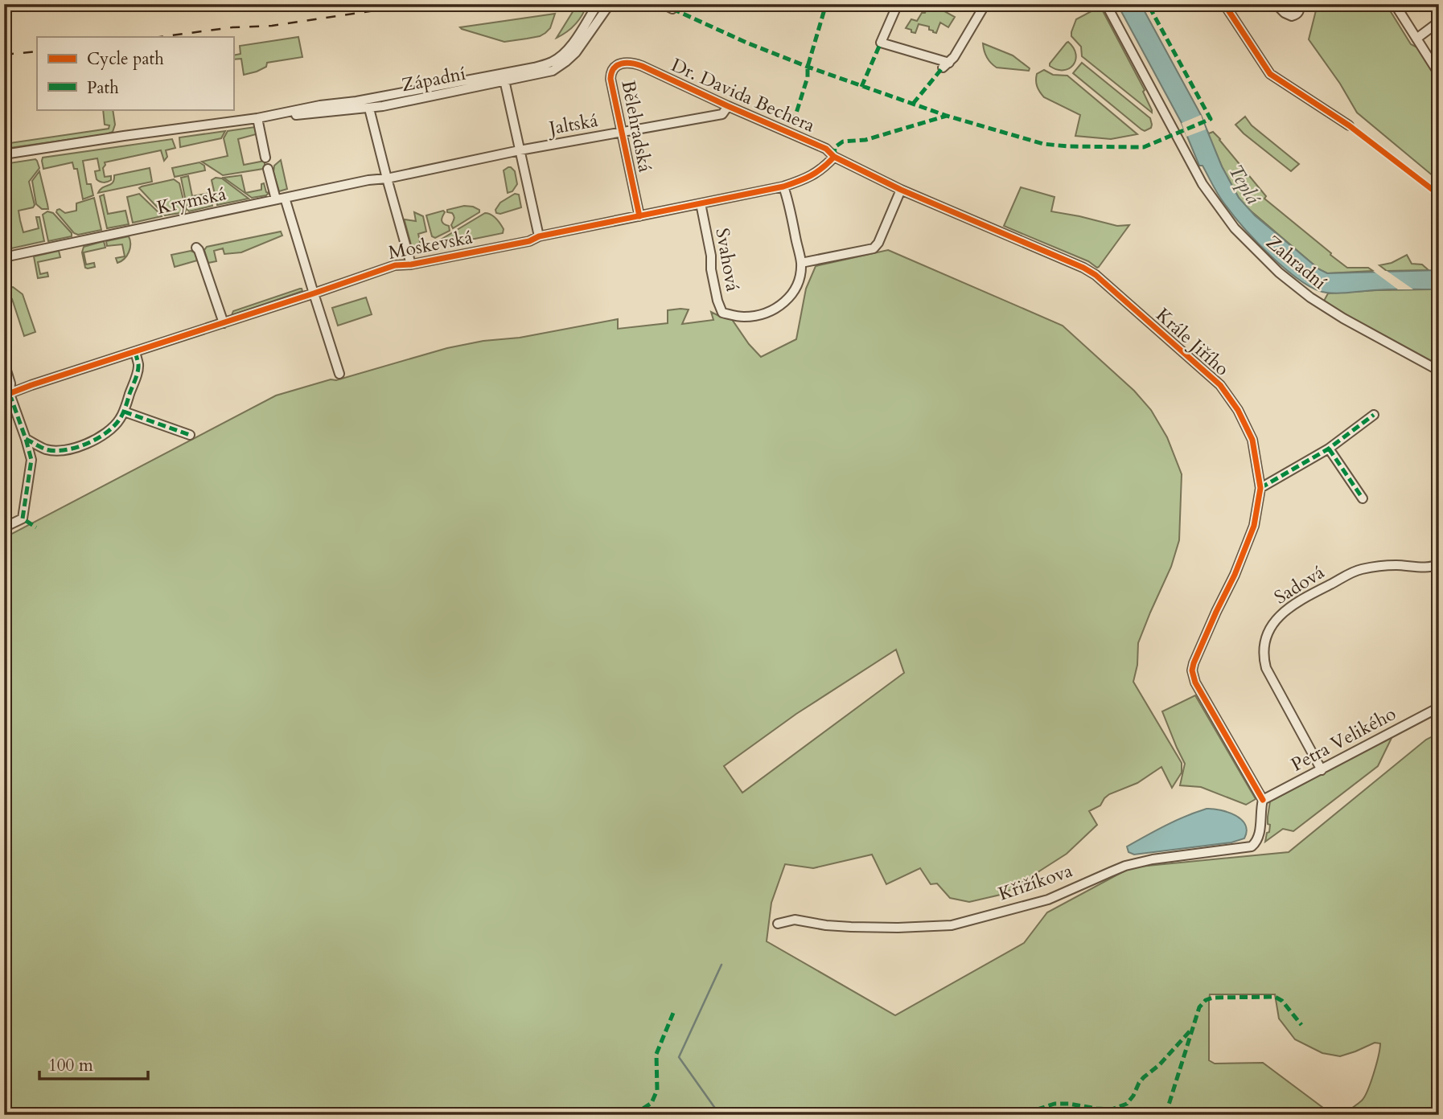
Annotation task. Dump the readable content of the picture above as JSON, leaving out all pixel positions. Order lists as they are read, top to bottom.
{
  "streets": {
    "street": [
      "Západní",
      "Dr. Davida Bechera",
      "Jaltská",
      "Bělehradská",
      "Krymská",
      "Moskevská",
      "Svahová",
      "Zahradní",
      "Krále Jiřího",
      "Sadová",
      "Petra Velikého",
      "Křižíkova"
    ]
  },
  "crossings": [
    ["Dr. Davida Bechera", "Jaltská"],
    ["Dr. Davida Bechera", "Bělehradská"],
    ["Dr. Davida Bechera", "Moskevská"],
    ["Dr. Davida Bechera", "Krále Jiřího"],
    ["Jaltská", "Bělehradská"],
    ["Jaltská", "Krymská"],
    ["Bělehradská", "Moskevská"],
    ["Moskevská", "Svahová"],
    ["Moskevská", "Krále Jiřího"],
    ["Krále Jiřího", "Petra Velikého"],
    ["Krále Jiřího", "Křižíkova"],
    ["Sadová", "Petra Velikého"],
    ["Petra Velikého", "Křižíkova"]
  ],
  "water": ["Teplá"],
  "legend": ["Cycle path", "Path"],
  "scale_bar": "100 m"
}
